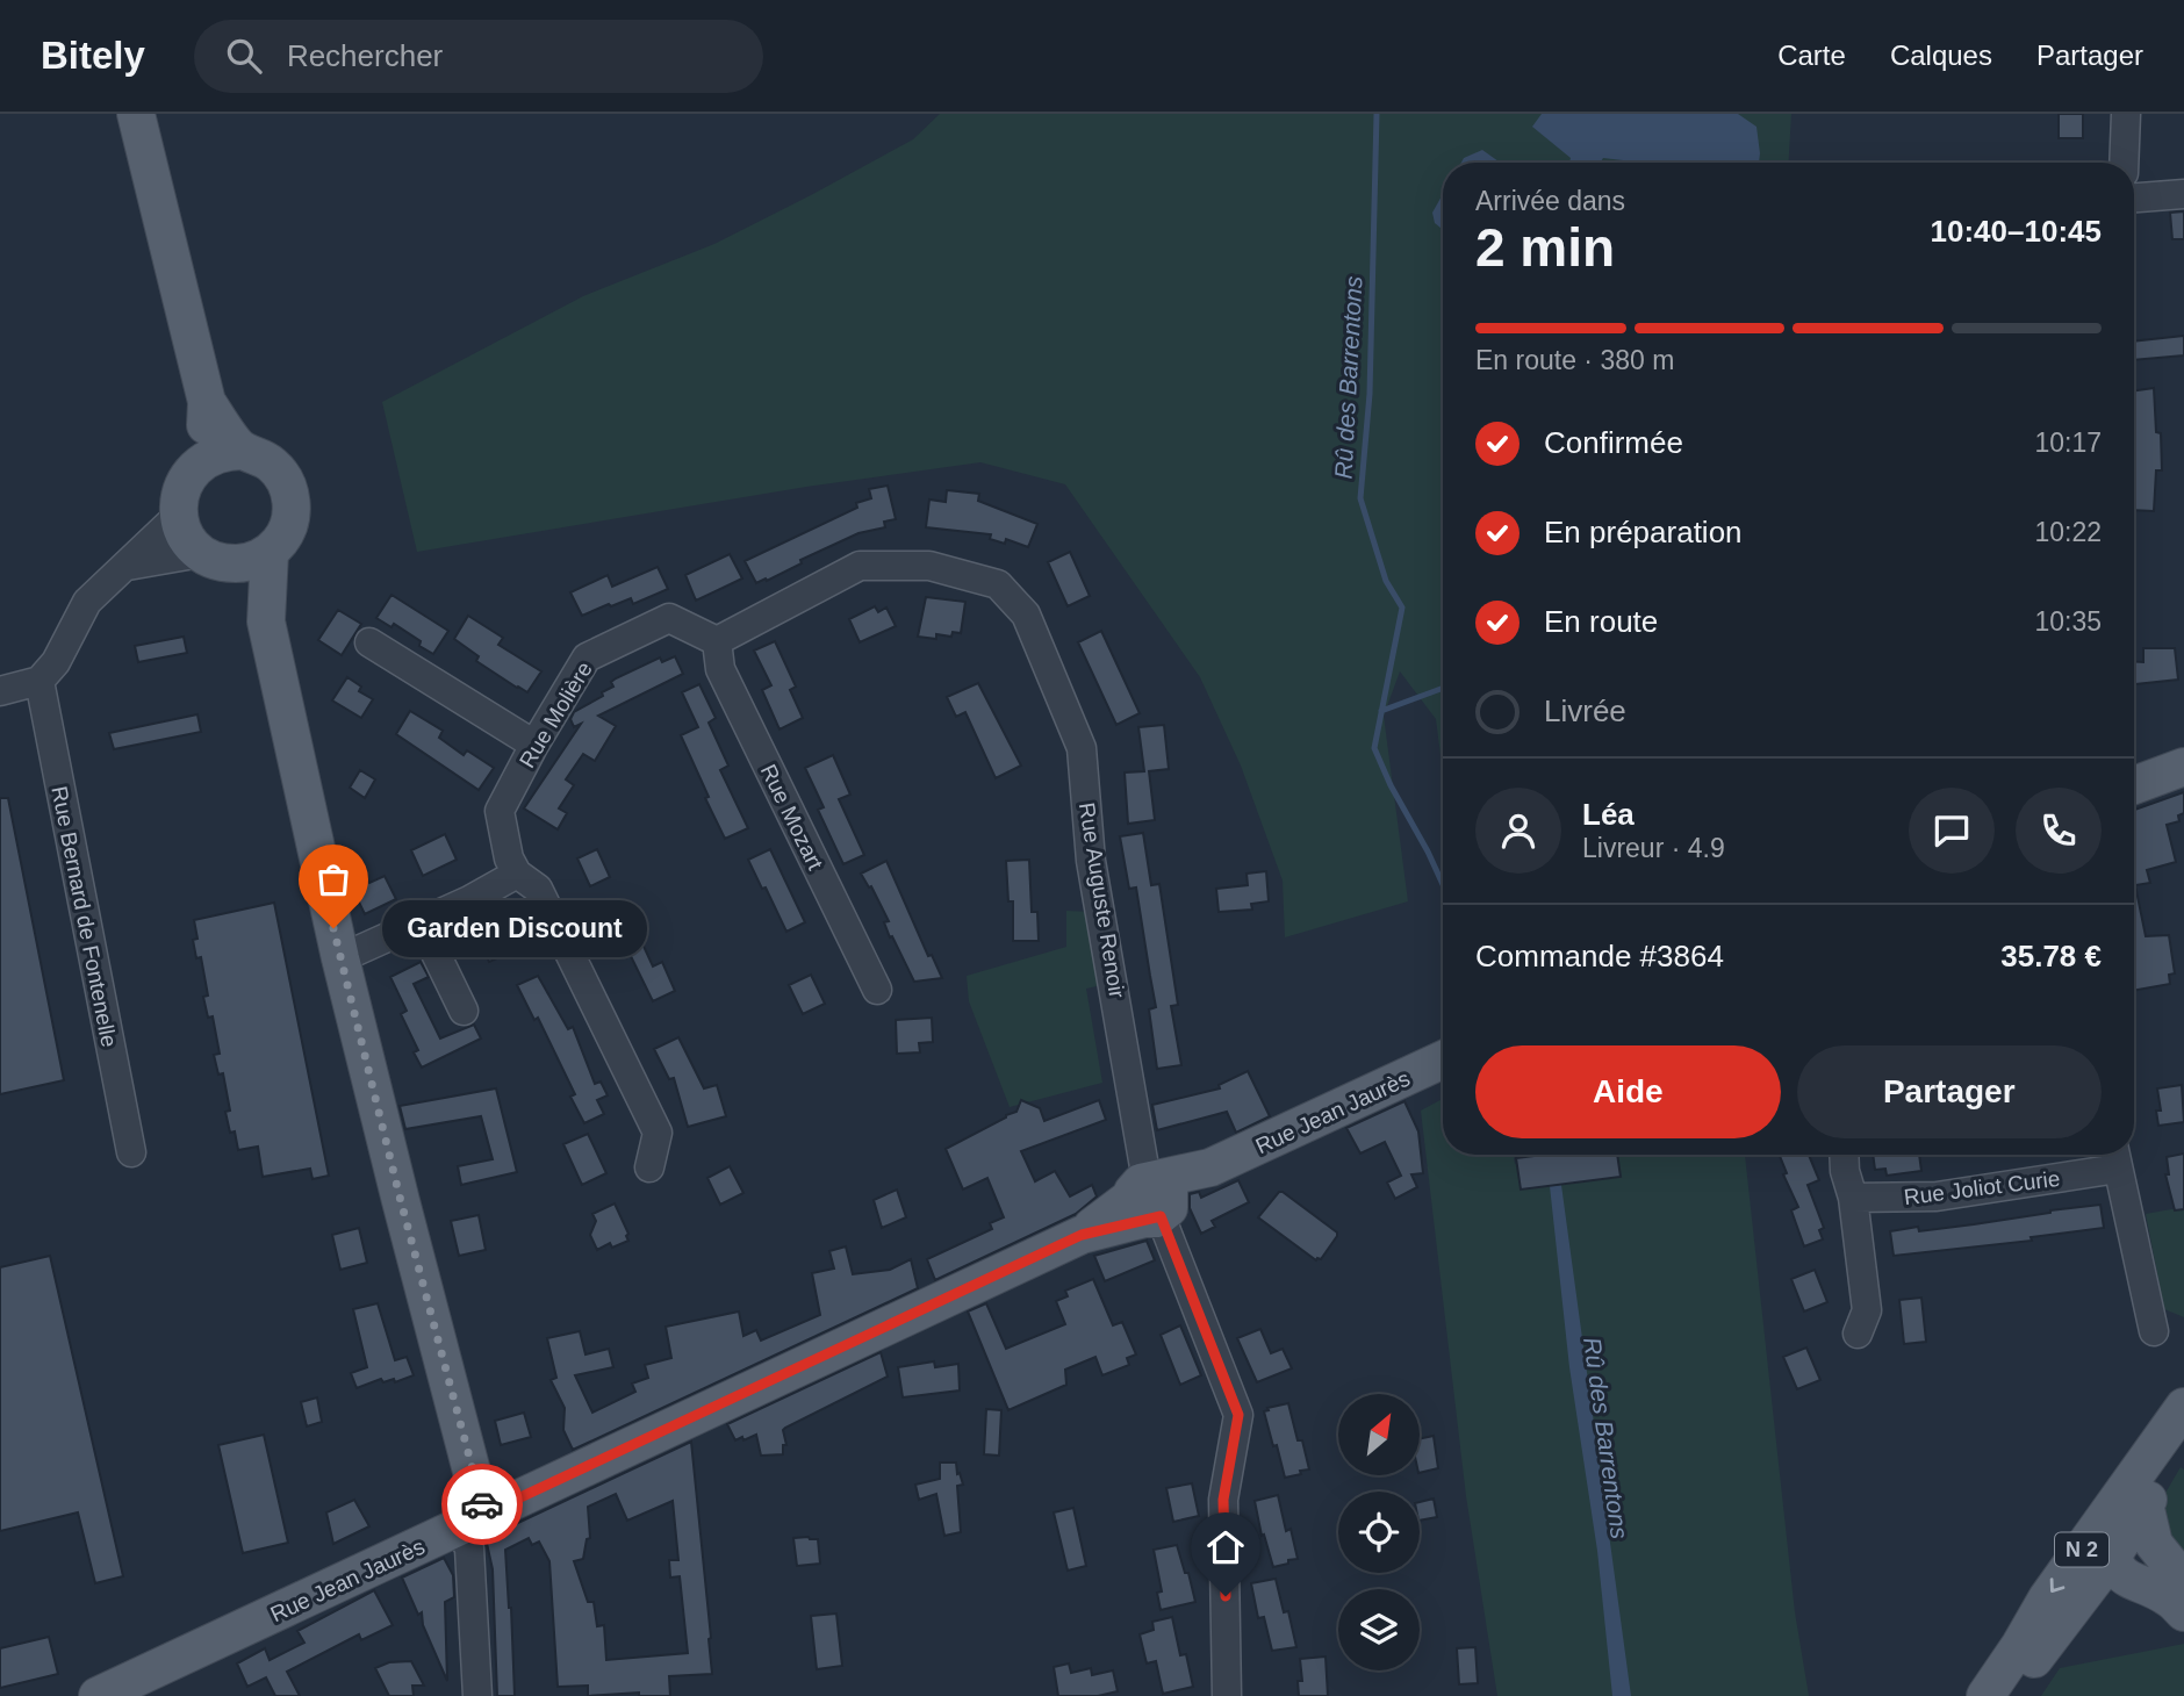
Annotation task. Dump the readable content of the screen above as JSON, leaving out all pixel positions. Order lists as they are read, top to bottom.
{
  "streets": {
    "main road": ["Rue Jean Jaurès", "N 2"],
    "street": [
      "Rue Molière",
      "Rue Mozart",
      "Rue Auguste Renoir",
      "Rue Bernard de Fontenelle",
      "Rue Joliot Curie"
    ]
  },
  "crossings": [
    ["Rue Molière", "Rue Mozart"],
    ["Rue Molière", "Rue Auguste Renoir"],
    ["Rue Mozart", "Rue Auguste Renoir"],
    ["Rue Auguste Renoir", "Rue Jean Jaurès"]
  ],
  "water": ["Rû des Barrentons"],
  "places": ["Garden Discount"],
  "north": "top right",
  "page": {
    "header": "Bitely",
    "search": "Rechercher",
    "nav": ["Carte", "Calques", "Partager"],
    "heading": ["2 min", "Arrivée dans", "10:40–10:45"],
    "panel": [
      "Léa",
      "Livreur · 4.9",
      "Commande #3864",
      "35.78 €"
    ],
    "bar": "En route · 380 m",
    "list": [
      ["Confirmée", "10:17"],
      ["En préparation", "10:22"],
      ["En route", "10:35"],
      "Livrée"
    ],
    "bubble": "Garden Discount",
    "buttons": ["Aide", "Partager"]
  }
}
